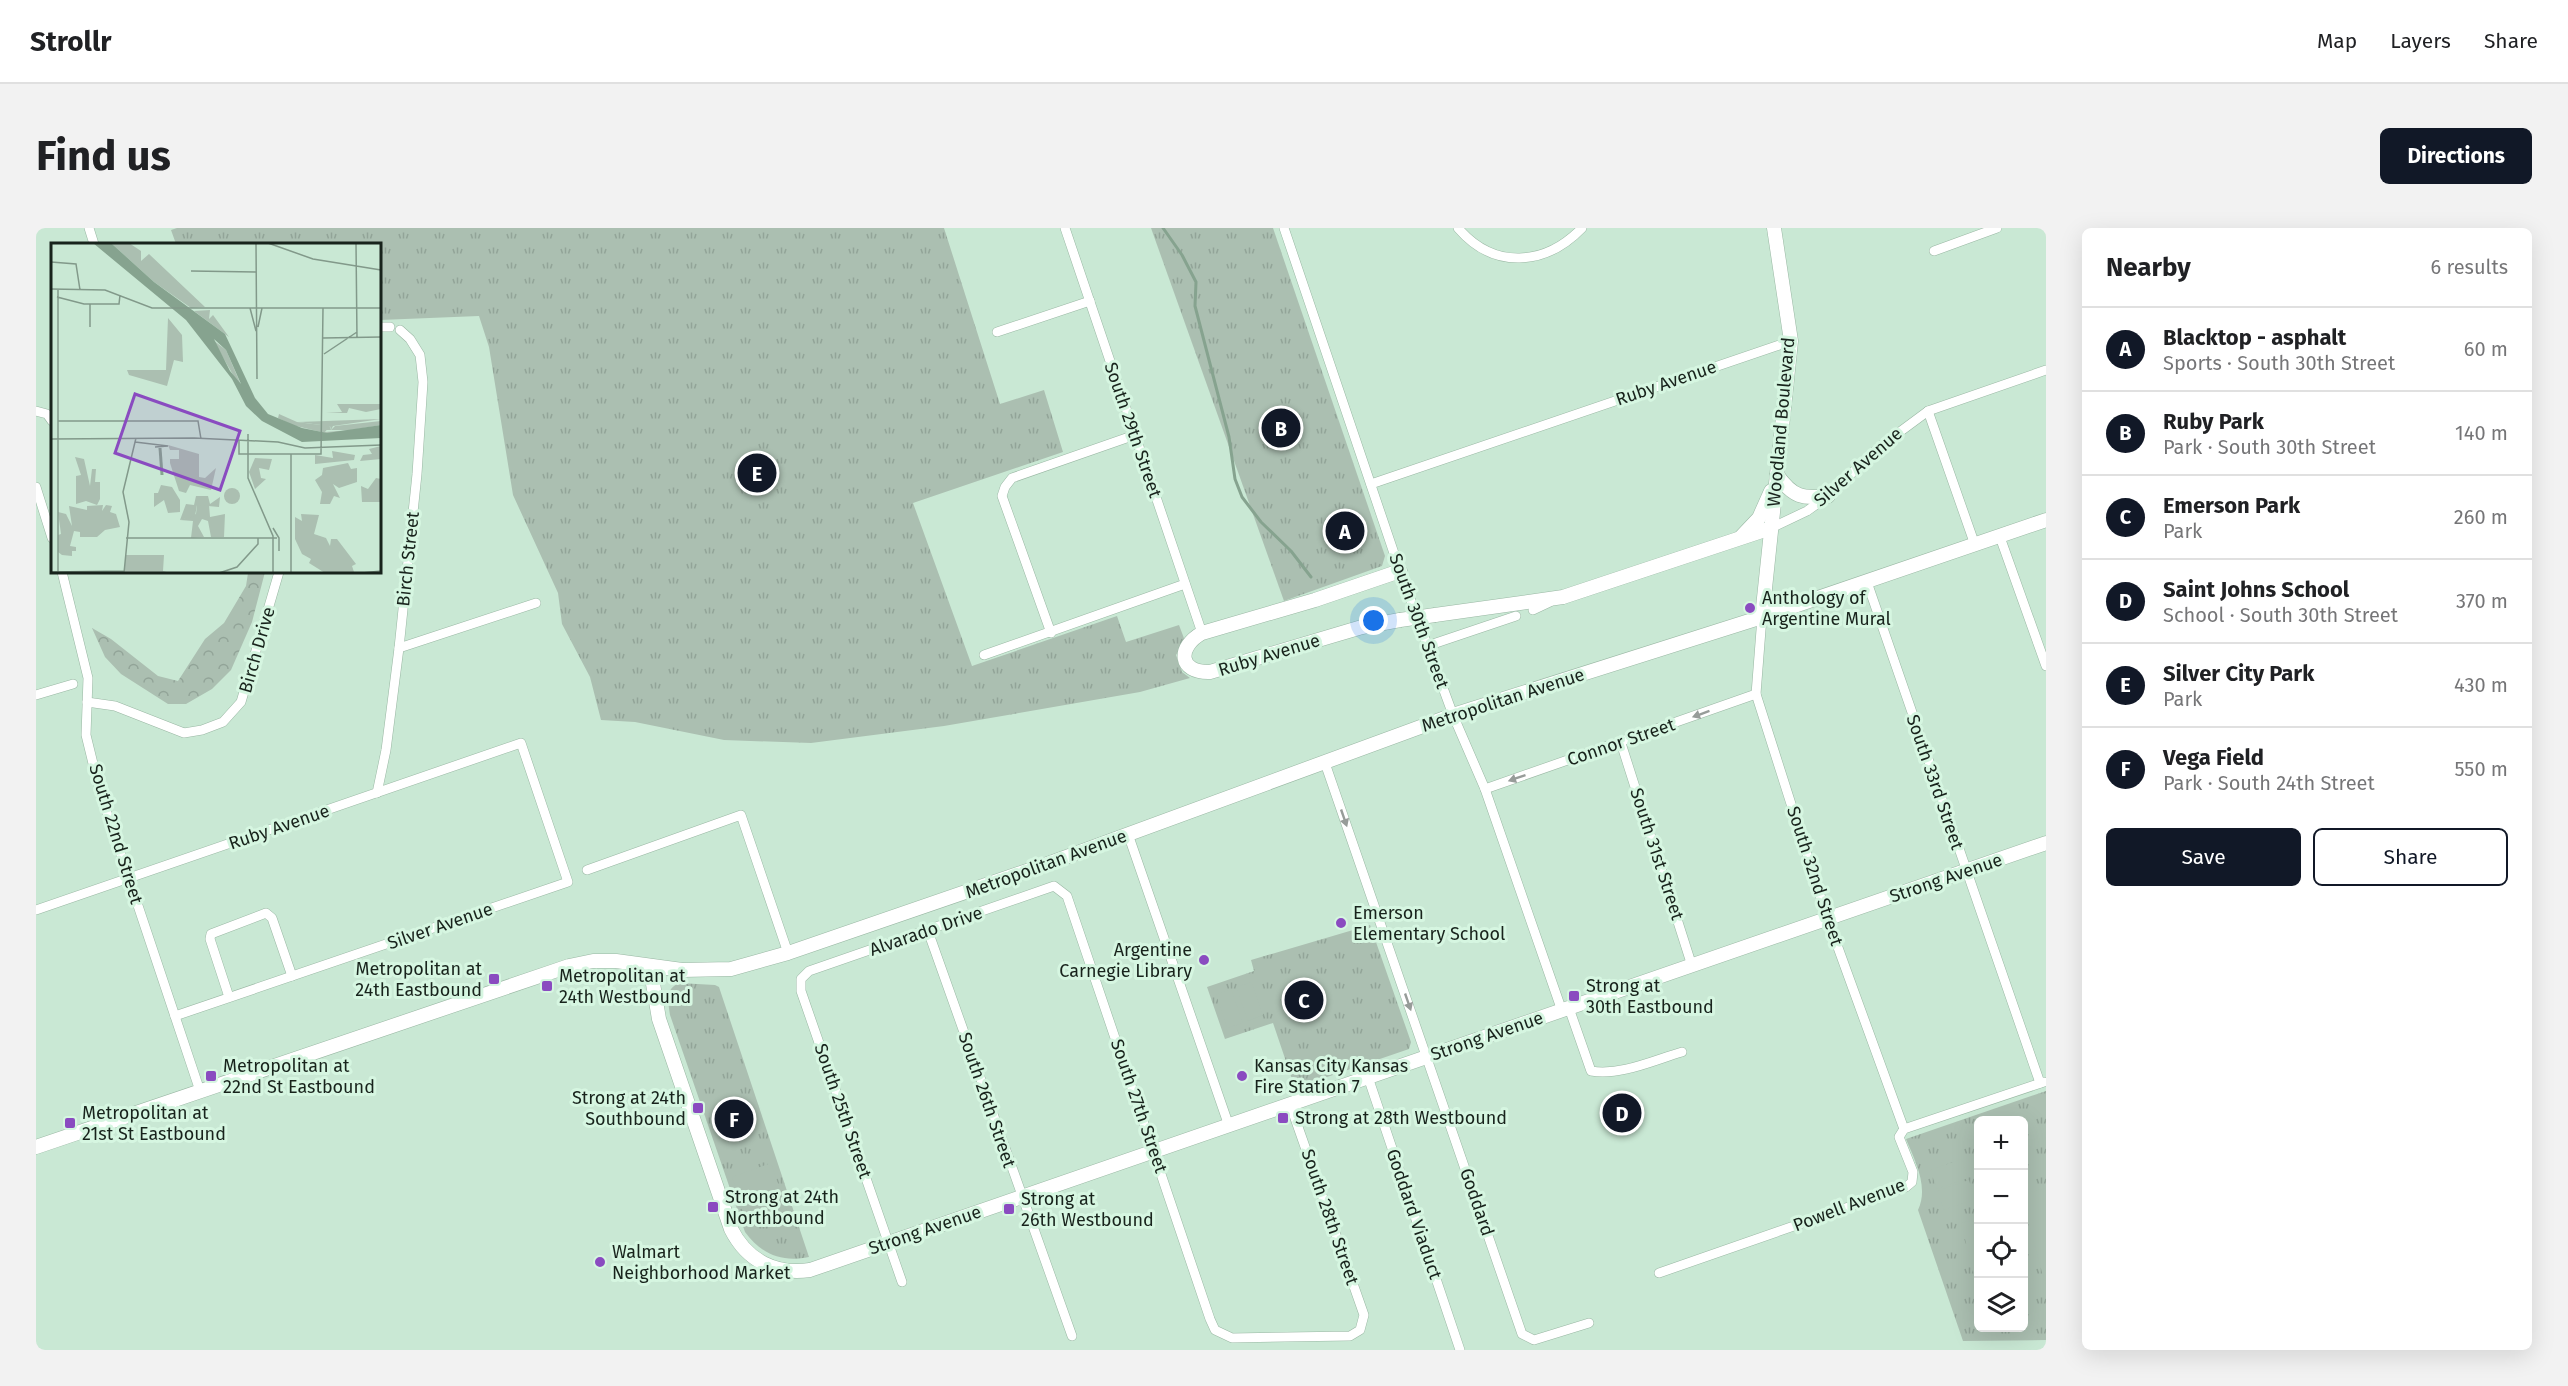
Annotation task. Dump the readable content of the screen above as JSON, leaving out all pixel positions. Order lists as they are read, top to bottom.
{
  "streets": {
    "street": [
      "Ruby Avenue",
      "Woodland Boulevard",
      "South 29th Street",
      "Silver Avenue",
      "Birch Street",
      "South 30th Street",
      "Birch Drive",
      "Metropolitan Avenue",
      "Connor Street",
      "South 33rd Street",
      "South 22nd Street",
      "South 31st Street",
      "South 32nd Street",
      "Strong Avenue",
      "Alvarado Drive",
      "South 26th Street",
      "South 27th Street",
      "South 25th Street",
      "Goddard",
      "Powell Avenue",
      "Goddard Viaduct",
      "South 28th Street"
    ]
  },
  "crossings": [
    ["Ruby Avenue", "Woodland Boulevard"],
    ["Ruby Avenue", "South 29th Street"],
    ["Ruby Avenue", "Silver Avenue"],
    ["Ruby Avenue", "Birch Street"],
    ["Ruby Avenue", "South 30th Street"],
    ["Ruby Avenue", "South 22nd Street"],
    ["Woodland Boulevard", "Silver Avenue"],
    ["Woodland Boulevard", "Metropolitan Avenue"],
    ["Woodland Boulevard", "South 32nd Street"],
    ["Silver Avenue", "South 22nd Street"],
    ["South 30th Street", "Metropolitan Avenue"],
    ["South 30th Street", "Connor Street"],
    ["South 30th Street", "Strong Avenue"],
    ["Birch Drive", "South 22nd Street"],
    ["Metropolitan Avenue", "South 33rd Street"],
    ["Metropolitan Avenue", "South 22nd Street"],
    ["Metropolitan Avenue", "South 32nd Street"],
    ["Metropolitan Avenue", "Strong Avenue"],
    ["Connor Street", "South 31st Street"],
    ["Connor Street", "South 32nd Street"],
    ["South 33rd Street", "Strong Avenue"],
    ["South 31st Street", "Strong Avenue"],
    ["South 32nd Street", "Strong Avenue"],
    ["South 32nd Street", "Powell Avenue"],
    ["Strong Avenue", "South 26th Street"],
    ["Strong Avenue", "South 27th Street"],
    ["Strong Avenue", "South 25th Street"],
    ["Strong Avenue", "Goddard"],
    ["Strong Avenue", "Goddard Viaduct"],
    ["Strong Avenue", "South 28th Street"],
    ["Alvarado Drive", "South 26th Street"],
    ["Alvarado Drive", "South 27th Street"],
    ["Alvarado Drive", "South 25th Street"],
    ["South 27th Street", "South 28th Street"]
  ],
  "one_way": ["Connor Street"],
  "places": {
    "other": [
      "Anthology of Argentine Mural",
      "Emerson Elementary School",
      "Argentine Carnegie Library",
      "Kansas City Kansas Fire Station 7",
      "Walmart Neighborhood Market"
    ],
    "transit": [
      "Metropolitan at 24th Eastbound",
      "Metropolitan at 24th Westbound",
      "Strong at 30th Eastbound",
      "Metropolitan at 22nd St Eastbound",
      "Strong at 24th Southbound",
      "Strong at 28th Westbound",
      "Metropolitan at 21st St Eastbound",
      "Strong at 24th Northbound",
      "Strong at 26th Westbound"
    ]
  },
  "page": {
    "header": "Strollr",
    "nav": ["Map", "Layers", "Share"],
    "buttons": [
      "Directions",
      ["Save", "Share"]
    ],
    "title": "Find us",
    "heading": ["Nearby", "6 results"],
    "list": [
      {
        "mark": "A",
        "name": "Blacktop - asphalt",
        "note": "Sports · South 30th Street",
        "value": "60 m"
      },
      {
        "mark": "B",
        "name": "Ruby Park",
        "note": "Park · South 30th Street",
        "value": "140 m"
      },
      {
        "mark": "C",
        "name": "Emerson Park",
        "note": "Park",
        "value": "260 m"
      },
      {
        "mark": "D",
        "name": "Saint Johns School",
        "note": "School · South 30th Street",
        "value": "370 m"
      },
      {
        "mark": "E",
        "name": "Silver City Park",
        "note": "Park",
        "value": "430 m"
      },
      {
        "mark": "F",
        "name": "Vega Field",
        "note": "Park · South 24th Street",
        "value": "550 m"
      }
    ],
    "pins": [
      "B",
      "E",
      "A",
      "C",
      "D",
      "F"
    ],
    "map_buttons": ["+", "−"]
  }
}
